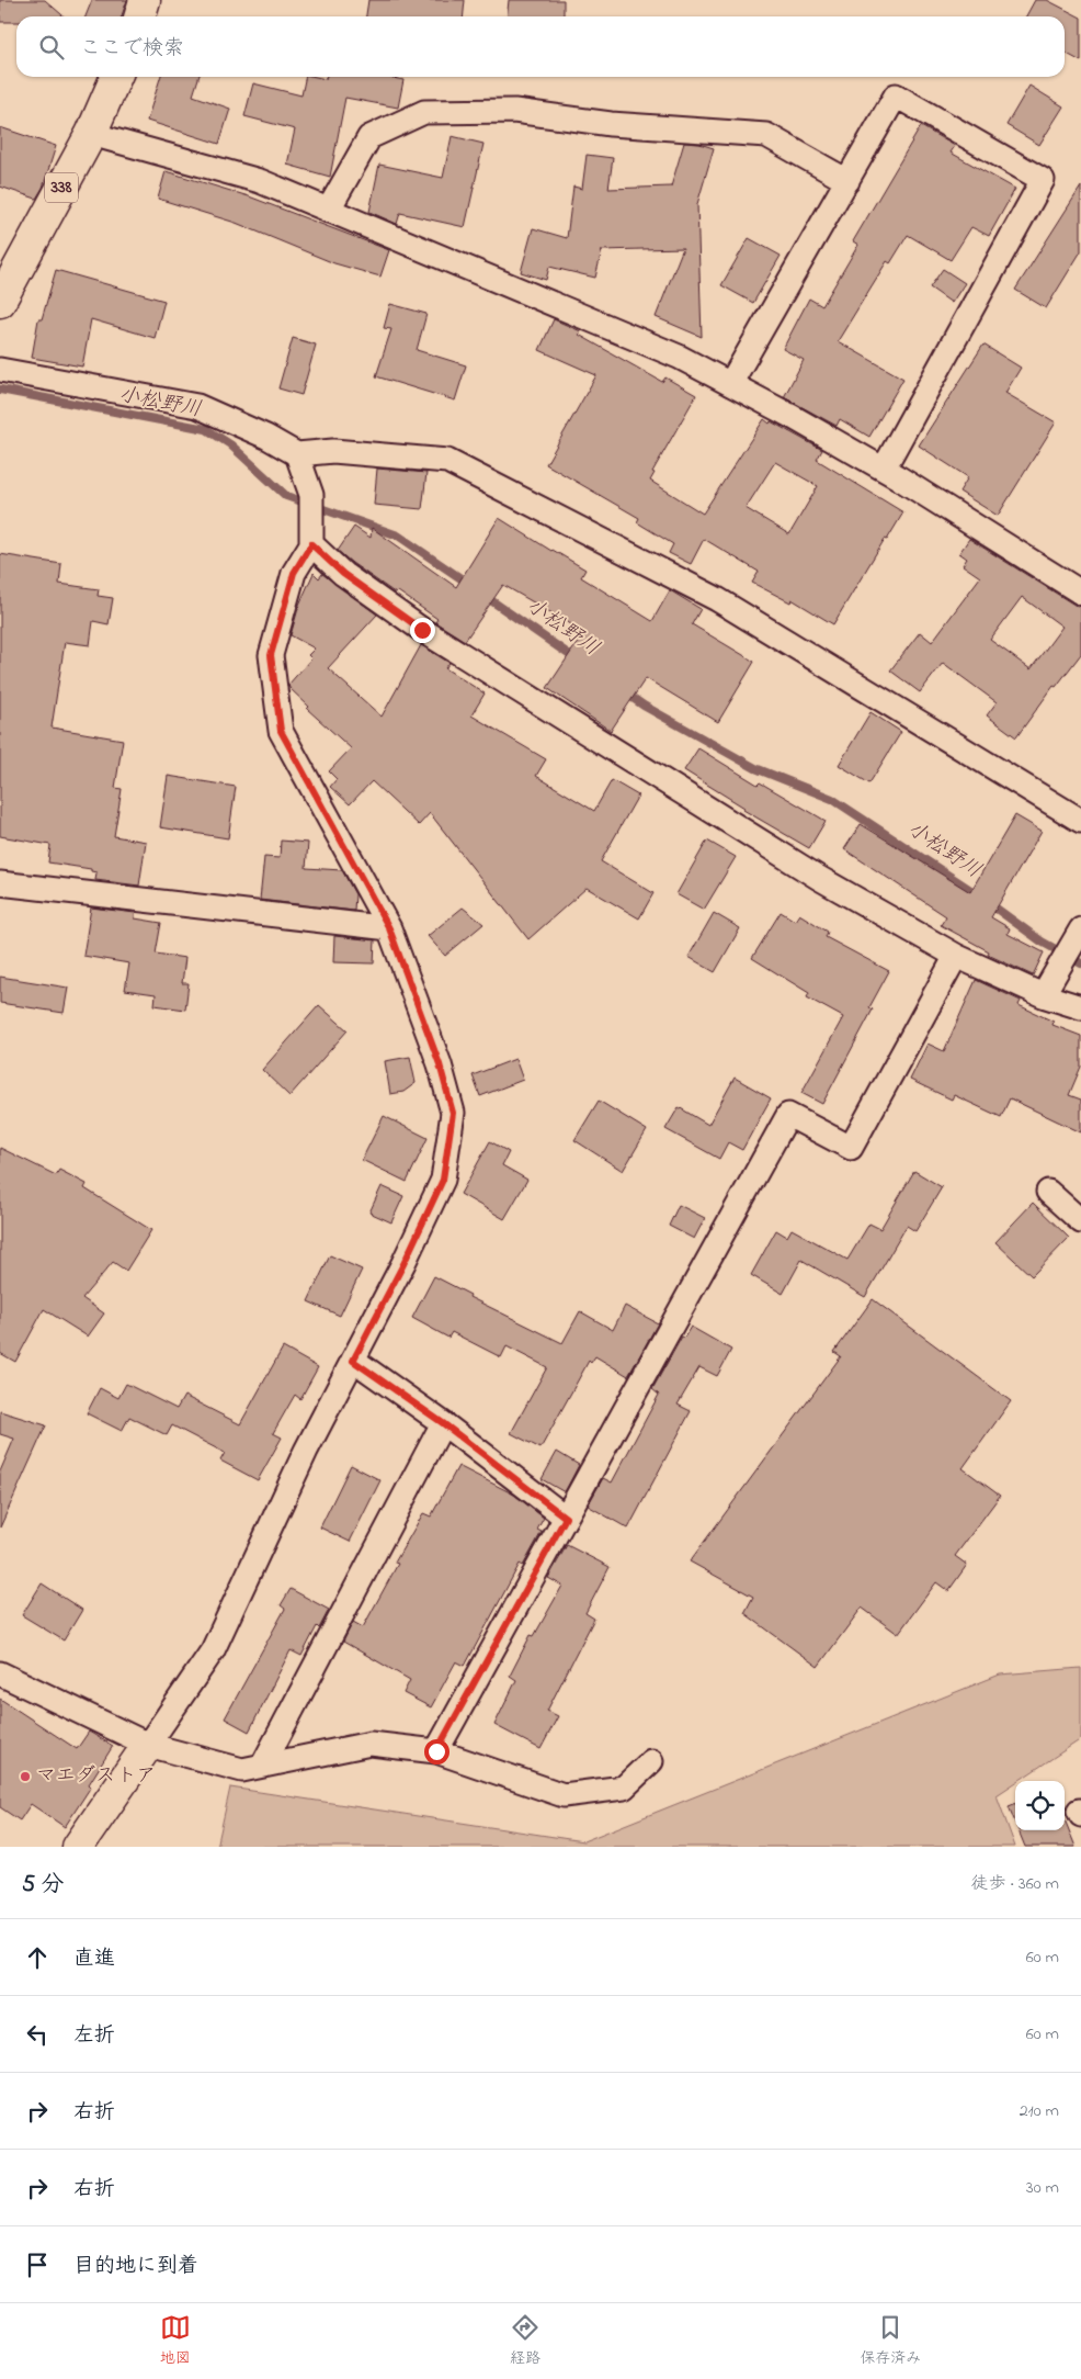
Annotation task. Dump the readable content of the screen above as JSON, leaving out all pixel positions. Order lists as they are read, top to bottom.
{
  "streets": {
    "main road": ["338"]
  },
  "water": ["小松野川"],
  "places": ["マエダストア"],
  "page": {
    "search": "ここで検索",
    "heading": ["5 分", "徒歩 · 360 m"],
    "list": [
      ["直進", "60 m"],
      ["左折", "60 m"],
      ["右折", "210 m"],
      ["右折", "30 m"],
      "目的地に到着"
    ],
    "nav": ["地図", "経路", "保存済み"]
  }
}
